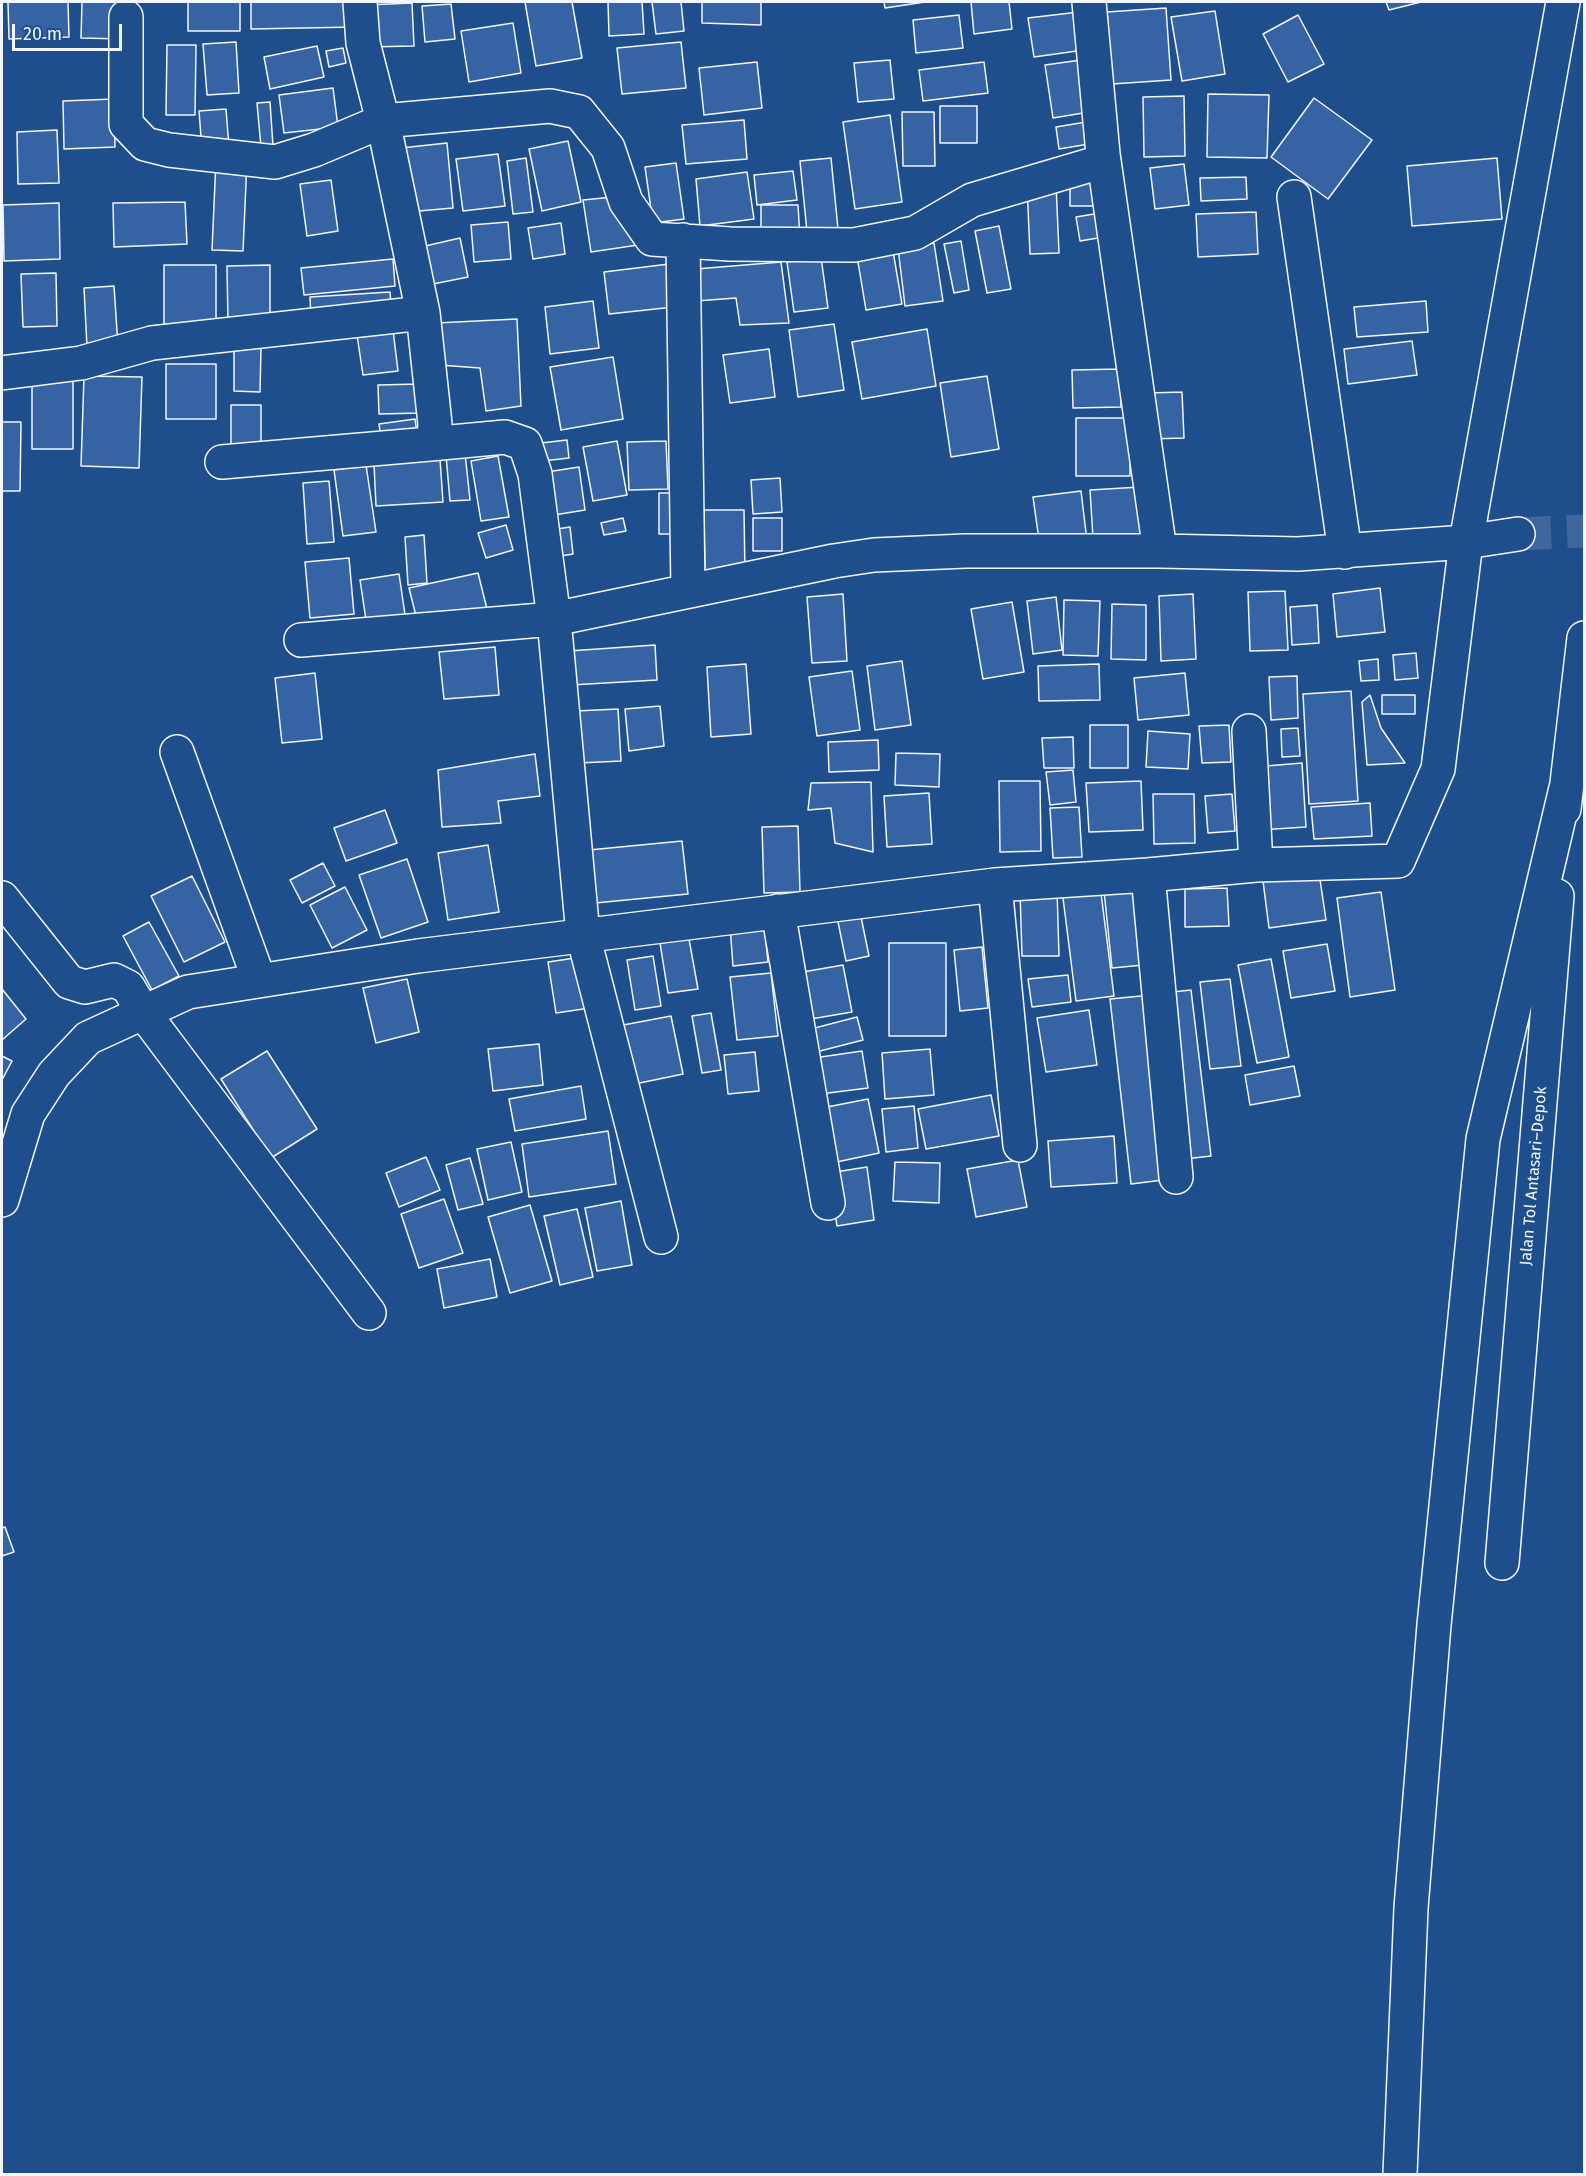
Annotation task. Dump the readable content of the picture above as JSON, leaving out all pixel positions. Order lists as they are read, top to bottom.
{
  "streets": {
    "main road": ["Jalan Tol Antasari–Depok"]
  },
  "scale_bar": "20 m"
}
